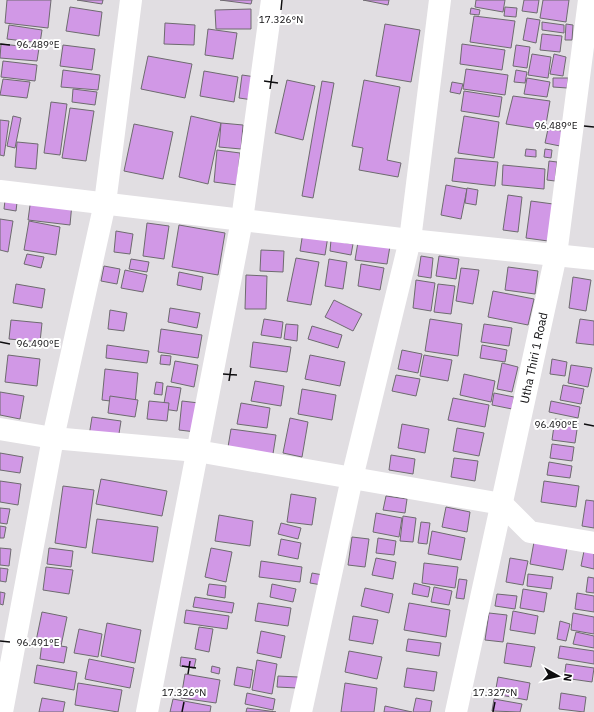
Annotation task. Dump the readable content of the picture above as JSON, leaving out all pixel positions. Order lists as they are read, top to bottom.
{
  "streets": {
    "street": ["Utha Thiri 1 Road"]
  },
  "north": "right",
  "coordinates": [
    "17.326°N",
    "96.489°E",
    "96.490°E",
    "96.491°E",
    "17.327°N"
  ]
}
